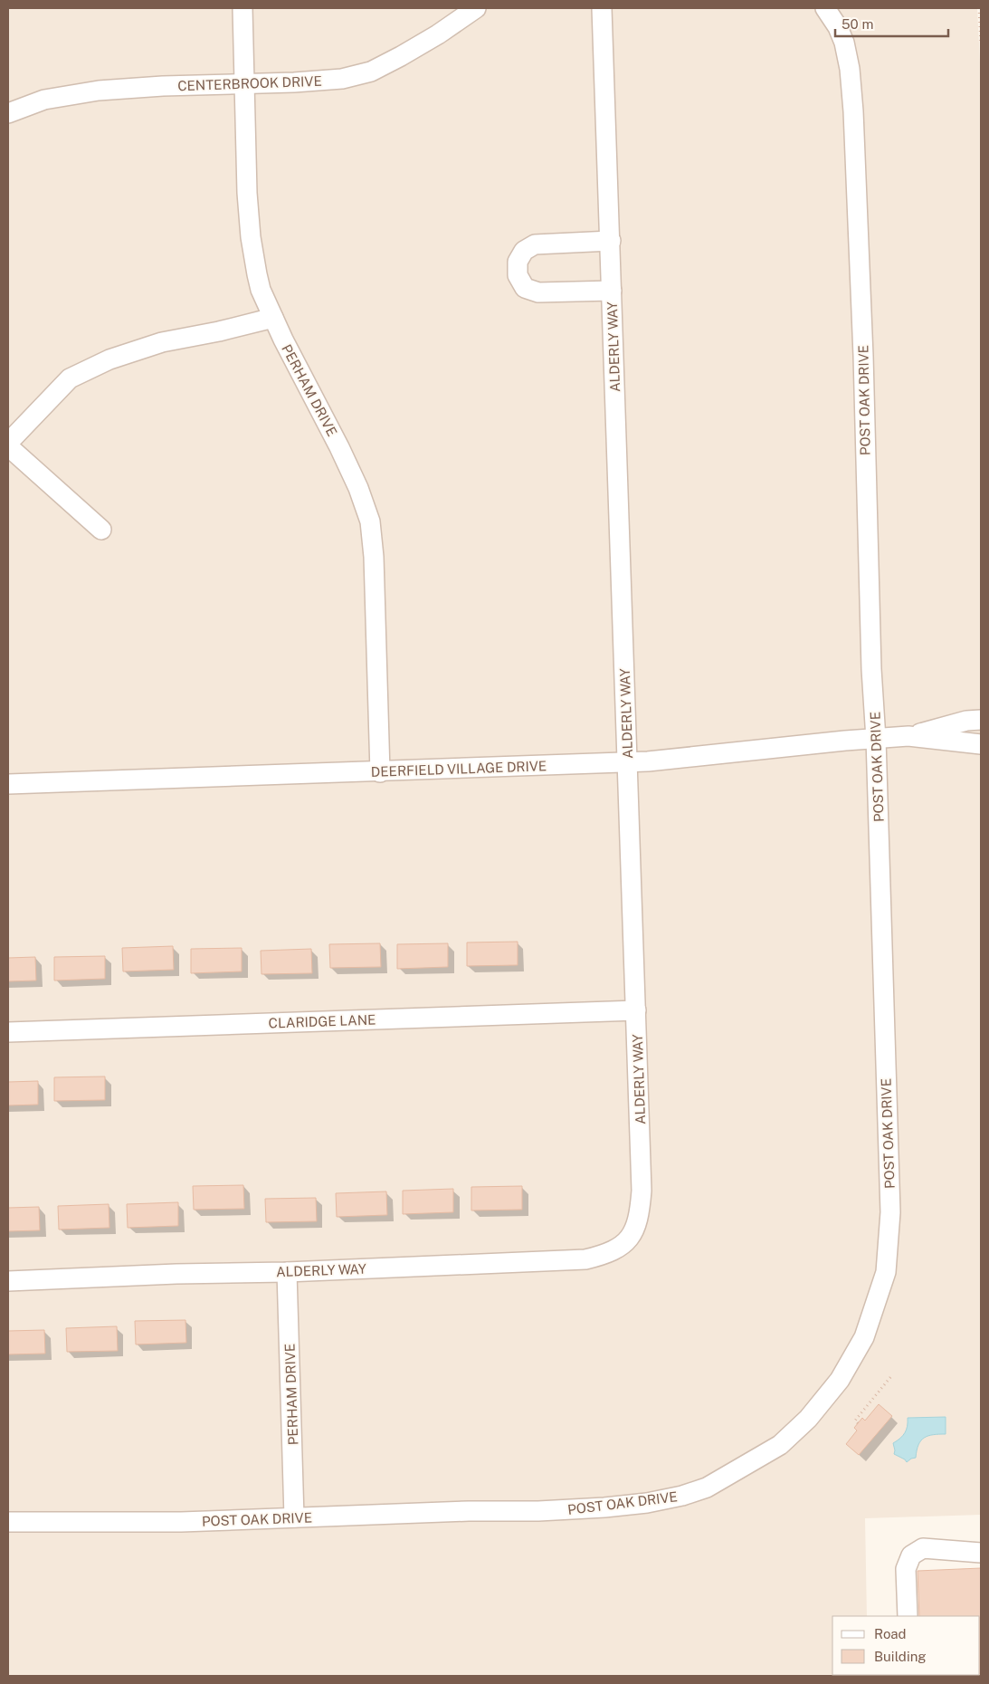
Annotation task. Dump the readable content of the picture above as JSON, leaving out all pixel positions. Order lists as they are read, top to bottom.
{
  "streets": {
    "street": [
      "CENTERBROOK DRIVE",
      "ALDERLY WAY",
      "PERHAM DRIVE",
      "POST OAK DRIVE",
      "DEERFIELD VILLAGE DRIVE",
      "CLARIDGE LANE"
    ]
  },
  "crossings": [
    ["CENTERBROOK DRIVE", "PERHAM DRIVE"],
    ["ALDERLY WAY", "PERHAM DRIVE"],
    ["ALDERLY WAY", "DEERFIELD VILLAGE DRIVE"],
    ["ALDERLY WAY", "CLARIDGE LANE"],
    ["PERHAM DRIVE", "POST OAK DRIVE"],
    ["PERHAM DRIVE", "DEERFIELD VILLAGE DRIVE"],
    ["POST OAK DRIVE", "DEERFIELD VILLAGE DRIVE"]
  ],
  "legend": ["Road", "Building"],
  "scale_bar": "50 m"
}
